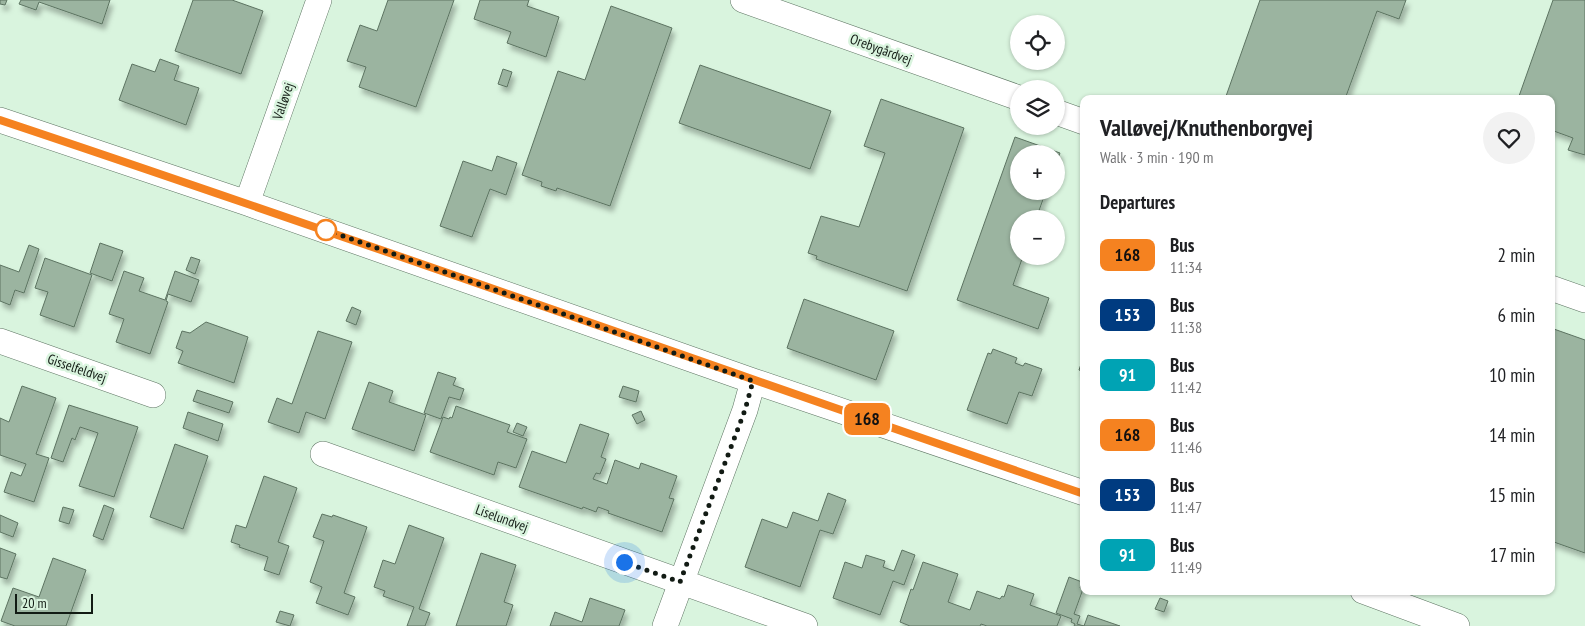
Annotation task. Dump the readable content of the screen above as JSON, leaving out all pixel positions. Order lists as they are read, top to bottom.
{
  "streets": {
    "street": [
      "Orebygårdvej",
      "Valløvej",
      "Gisselfeldvej",
      "Liselundvej"
    ]
  },
  "lines": ["bus line 168"],
  "scale_bar": "20 m",
  "page": {
    "on_map": "168",
    "map_buttons": ["+", "−"],
    "heading": [
      ["Valløvej/Knuthenborgvej", "Walk · 3 min · 190 m"],
      "Departures"
    ],
    "list": [
      {
        "mark": "168",
        "name": "Bus",
        "note": "11:34",
        "value": "2 min"
      },
      {
        "mark": "153",
        "name": "Bus",
        "note": "11:38",
        "value": "6 min"
      },
      {
        "mark": "91",
        "name": "Bus",
        "note": "11:42",
        "value": "10 min"
      },
      {
        "mark": "168",
        "name": "Bus",
        "note": "11:46",
        "value": "14 min"
      },
      {
        "mark": "153",
        "name": "Bus",
        "note": "11:47",
        "value": "15 min"
      },
      {
        "mark": "91",
        "name": "Bus",
        "note": "11:49",
        "value": "17 min"
      }
    ],
    "scale": "20 m"
  }
}
